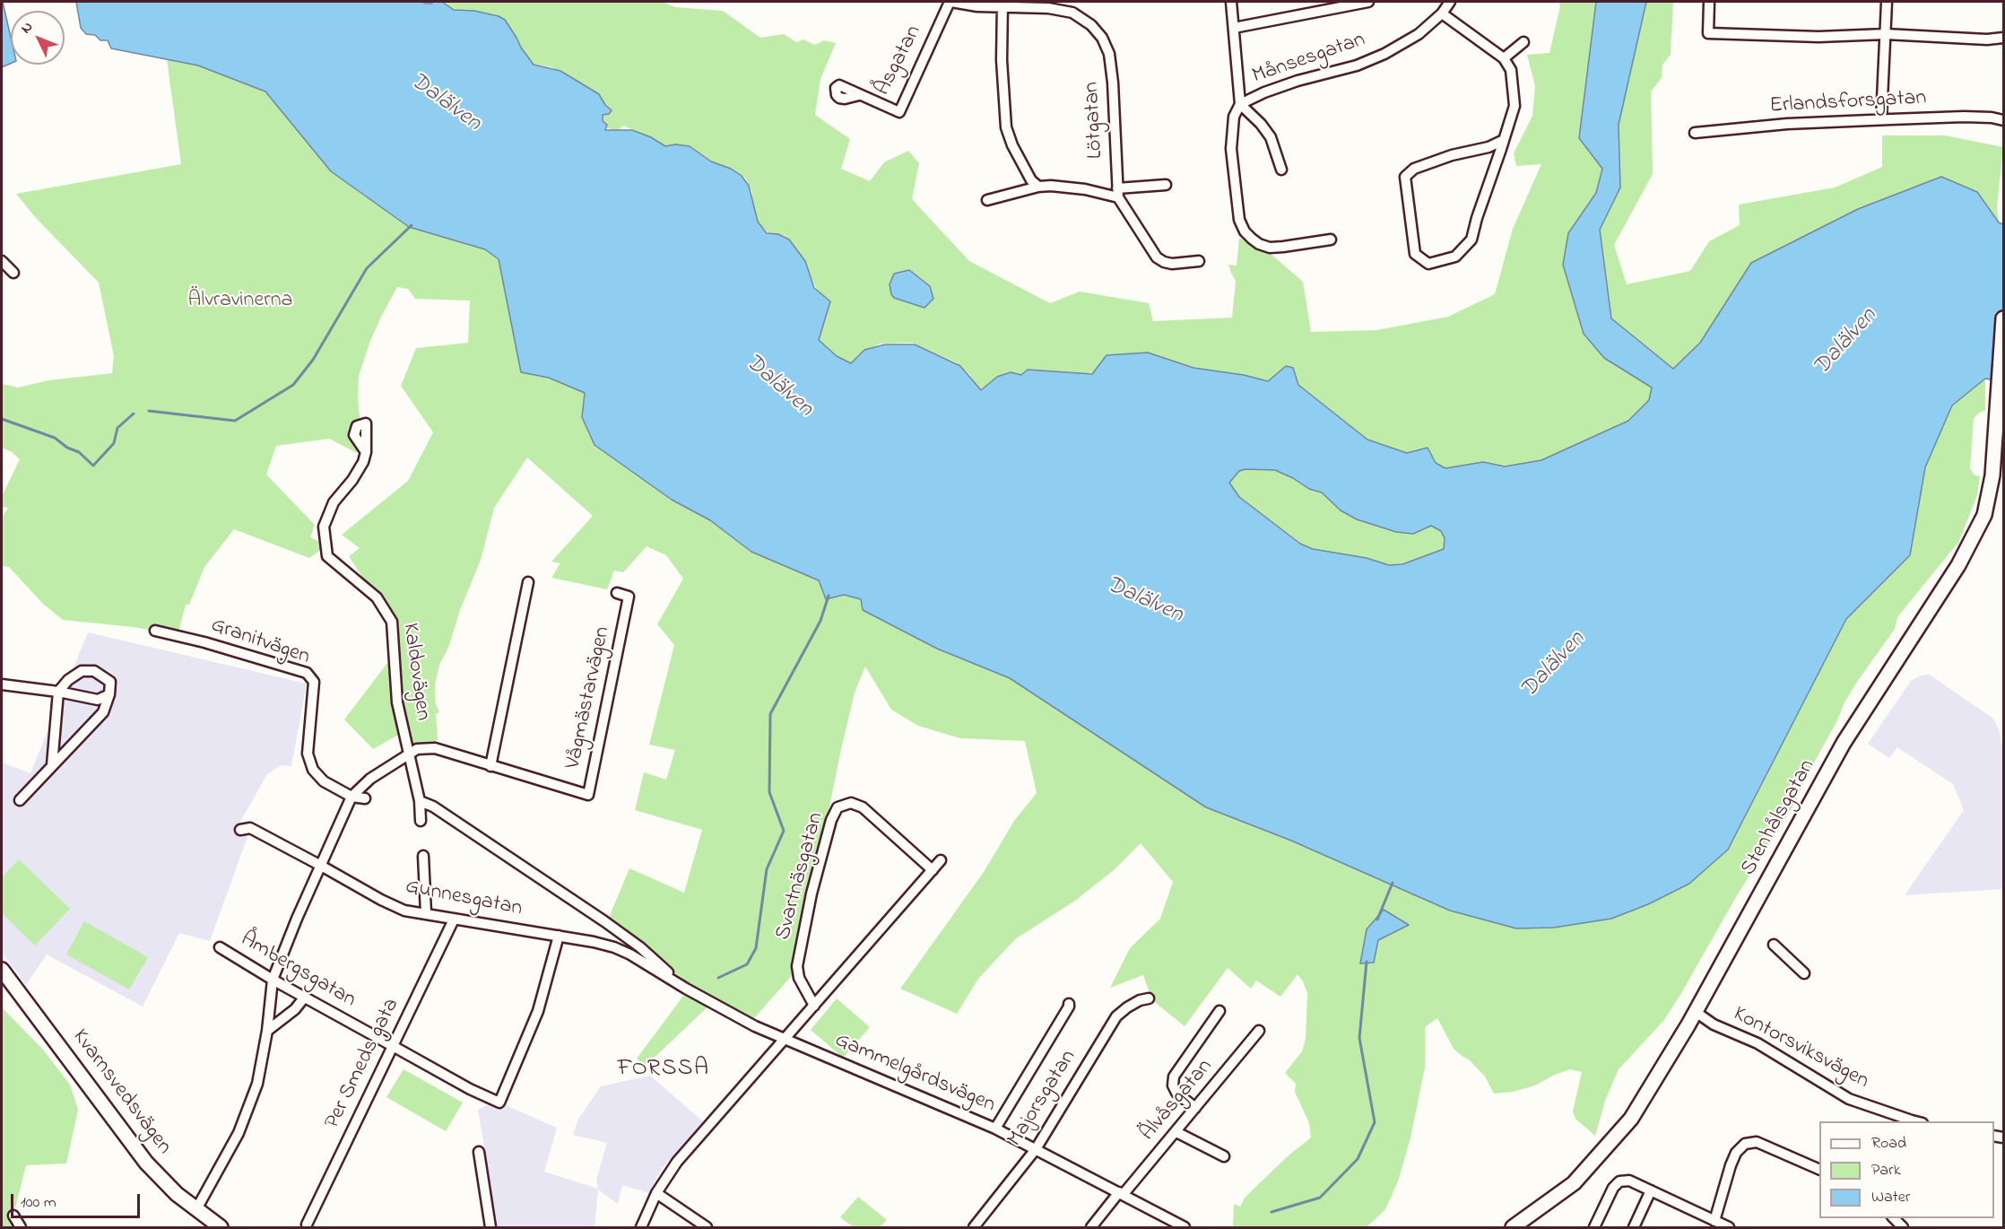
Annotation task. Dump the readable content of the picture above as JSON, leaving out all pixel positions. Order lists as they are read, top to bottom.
{
  "streets": {
    "street": [
      "Månsesgatan",
      "Åsgatan",
      "Erlandsforsgatan",
      "Lötgatan",
      "Granitvägen",
      "Kaldovägen",
      "Vågmästarvägen",
      "Stenhålsgatan",
      "Svartnäsgatan",
      "Gunnesgatan",
      "Åmbergsgatan",
      "Kontorsviksvägen",
      "Per Smeds gata",
      "Gammelgårdsvägen",
      "Kvarnsvedsvägen",
      "Majorsgatan",
      "Älvåsgatan"
    ]
  },
  "crossings": [
    ["Åsgatan", "Lötgatan"],
    ["Kaldovägen", "Vågmästarvägen"],
    ["Stenhålsgatan", "Kontorsviksvägen"],
    ["Gunnesgatan", "Åmbergsgatan"],
    ["Gunnesgatan", "Per Smeds gata"],
    ["Gunnesgatan", "Gammelgårdsvägen"],
    ["Åmbergsgatan", "Per Smeds gata"],
    ["Gammelgårdsvägen", "Majorsgatan"],
    ["Gammelgårdsvägen", "Älvåsgatan"]
  ],
  "districts": ["FORSSA"],
  "water": ["Dalälven"],
  "parks": ["Älvravinerna"],
  "legend": ["Road", "Park", "Water"],
  "scale_bar": "100 m",
  "north": "top left"
}
